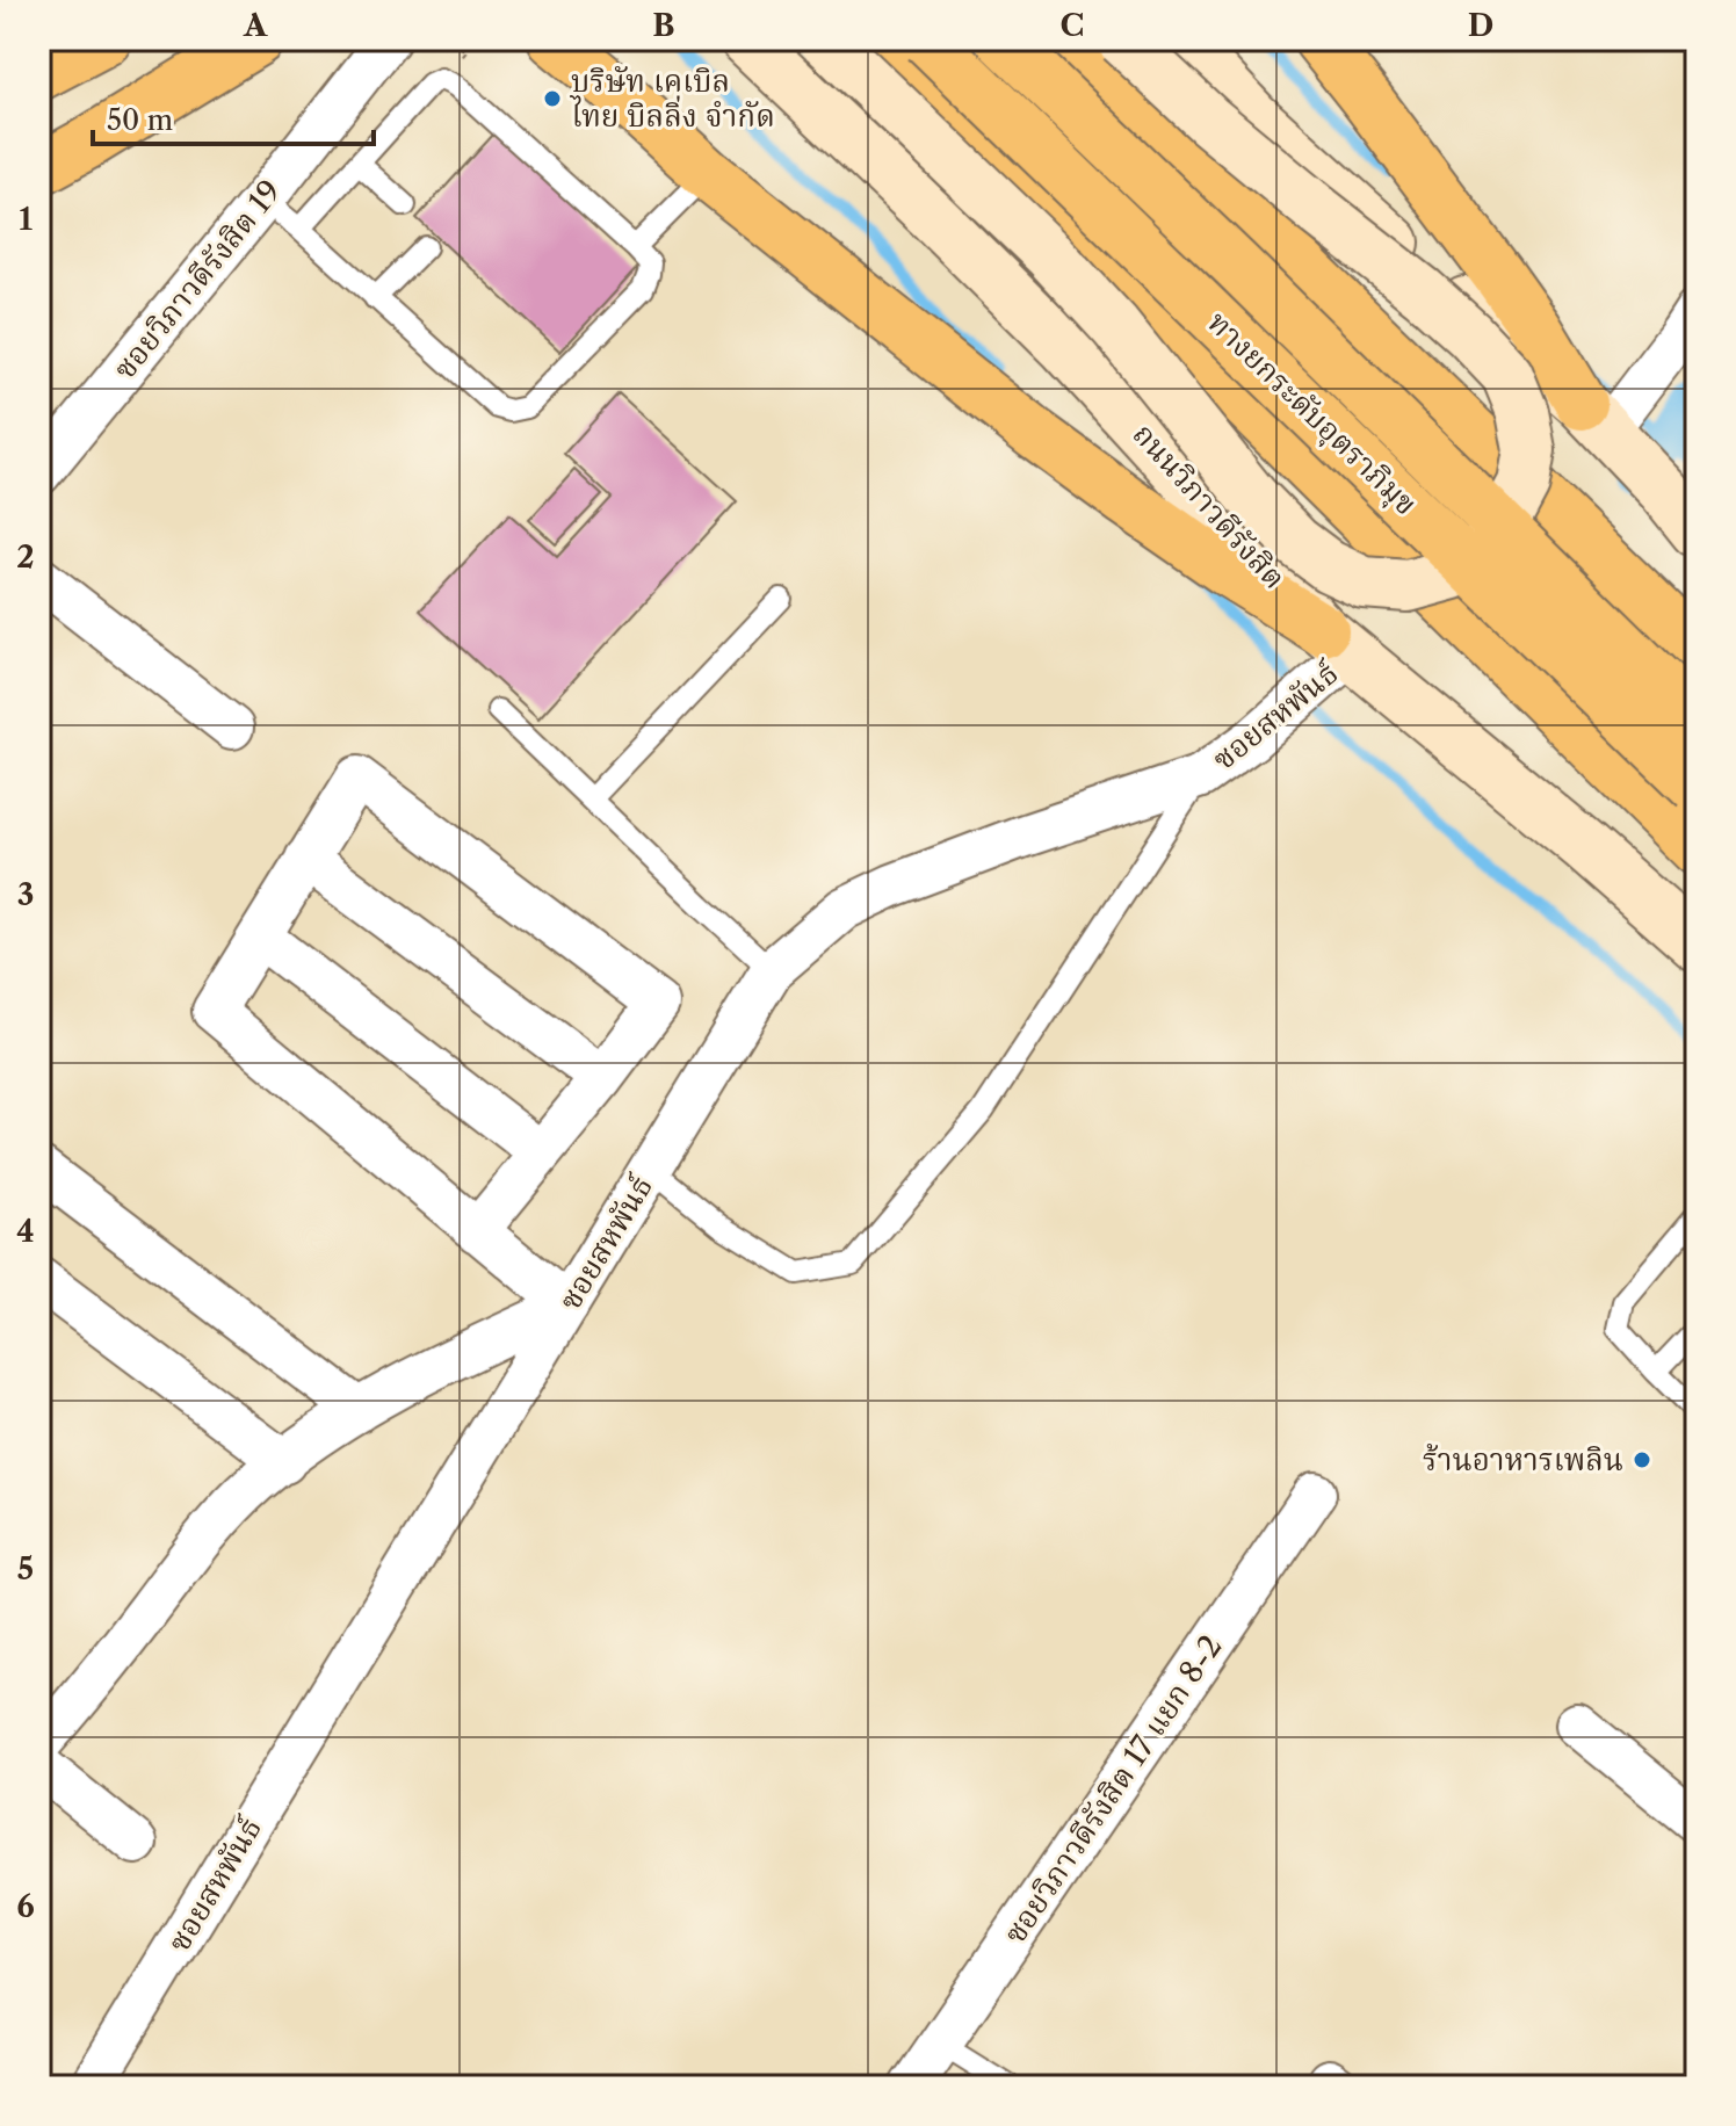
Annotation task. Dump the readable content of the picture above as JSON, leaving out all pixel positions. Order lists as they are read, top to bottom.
{
  "streets": {
    "main road": ["ทางยกระดับอุตราภิมุข", "ถนนวิภาวดีรังสิต"],
    "street": ["ซอยวิภาวดีรังสิต 19", "ซอยสหพันธ์", "ซอยวิภาวดีรังสิต 17 แยก 8-2"]
  },
  "crossings": [
    ["ถนนวิภาวดีรังสิต", "ซอยสหพันธ์"]
  ],
  "places": ["บริษัท เคเบิล ไทย บิลลิ่ง จำกัด", "ร้านอาหารเพลิน"],
  "scale_bar": "50 m",
  "grid": {
    "columns": [
      "A",
      "B",
      "C",
      "D"
    ],
    "rows": [
      "1",
      "2",
      "3",
      "4",
      "5",
      "6"
    ]
  }
}
